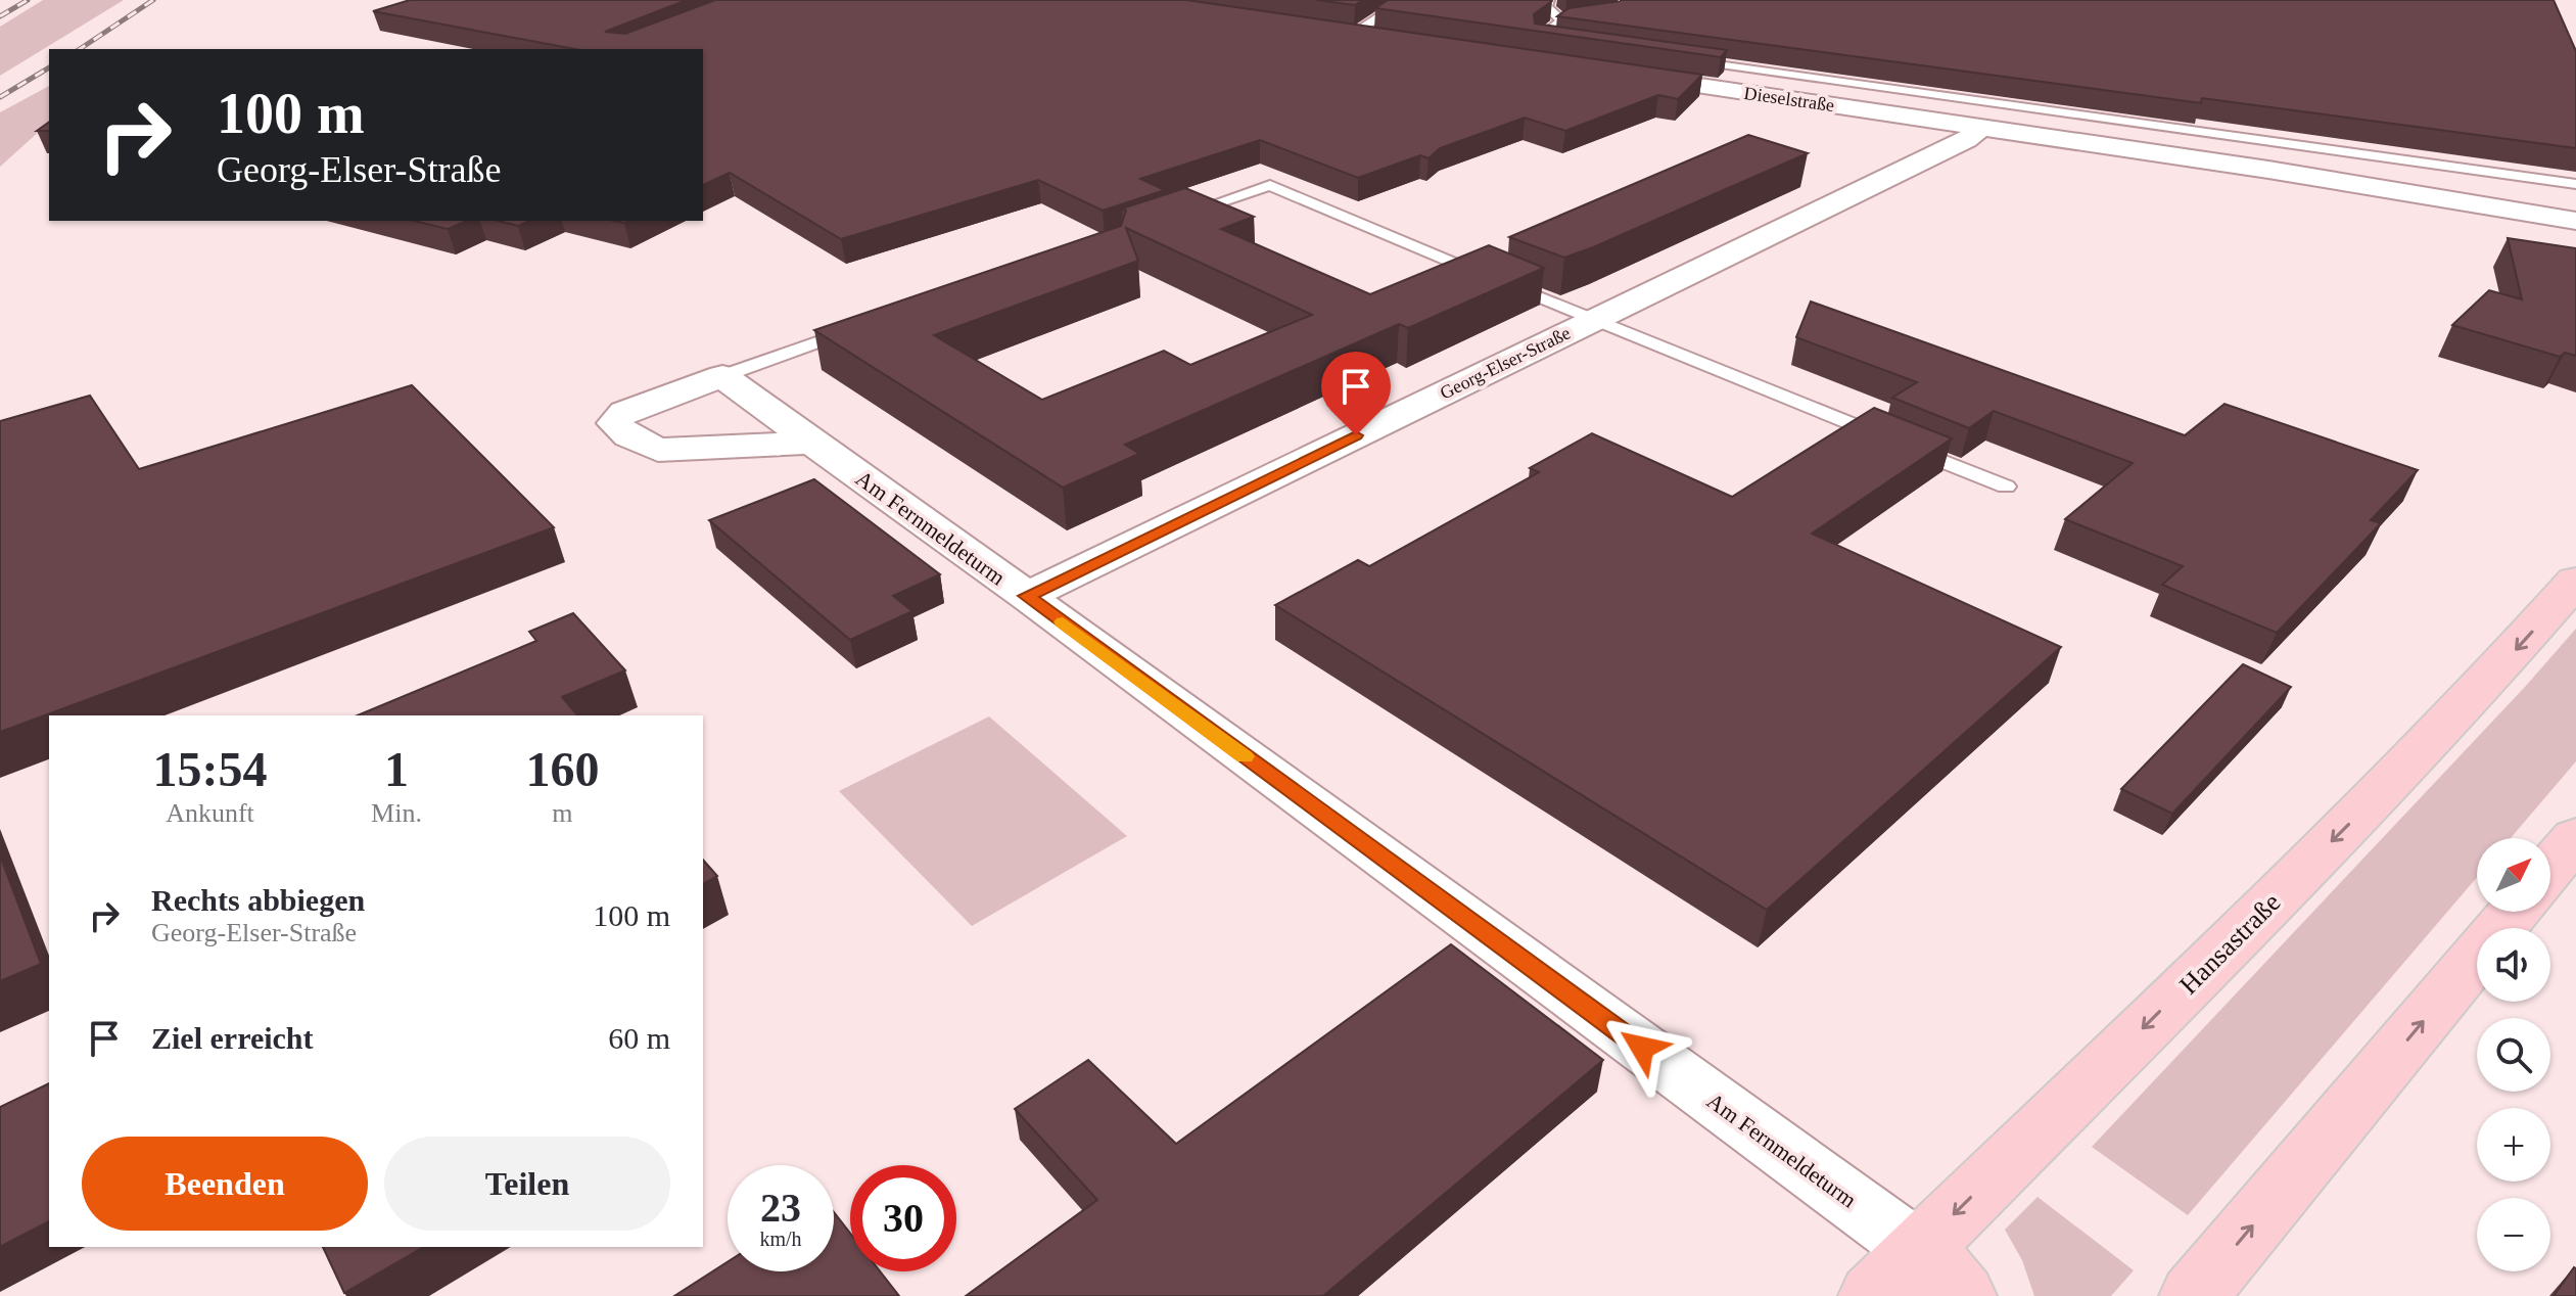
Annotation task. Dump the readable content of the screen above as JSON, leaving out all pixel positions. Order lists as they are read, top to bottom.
{
  "streets": {
    "main road": ["Hansastraße"],
    "street": ["Dieselstraße", "Georg-Elser-Straße", "Am Fernmeldeturm"]
  },
  "crossings": [
    ["Dieselstraße", "Georg-Elser-Straße"],
    ["Georg-Elser-Straße", "Am Fernmeldeturm"],
    ["Am Fernmeldeturm", "Hansastraße"]
  ],
  "north": "top right",
  "page": {
    "turn": ["100 m", "Georg-Elser-Straße"],
    "eta": [
      "15:54",
      "Ankunft",
      "1",
      "Min.",
      "160",
      "m"
    ],
    "map_buttons": ["+", "−"],
    "list": [
      {
        "name": "Rechts abbiegen",
        "note": "Georg-Elser-Straße",
        "value": "100 m"
      },
      {
        "name": "Ziel erreicht",
        "value": "60 m"
      }
    ],
    "buttons": ["Beenden", "Teilen"],
    "speed": "23 km/h",
    "limit": "30"
  }
}
